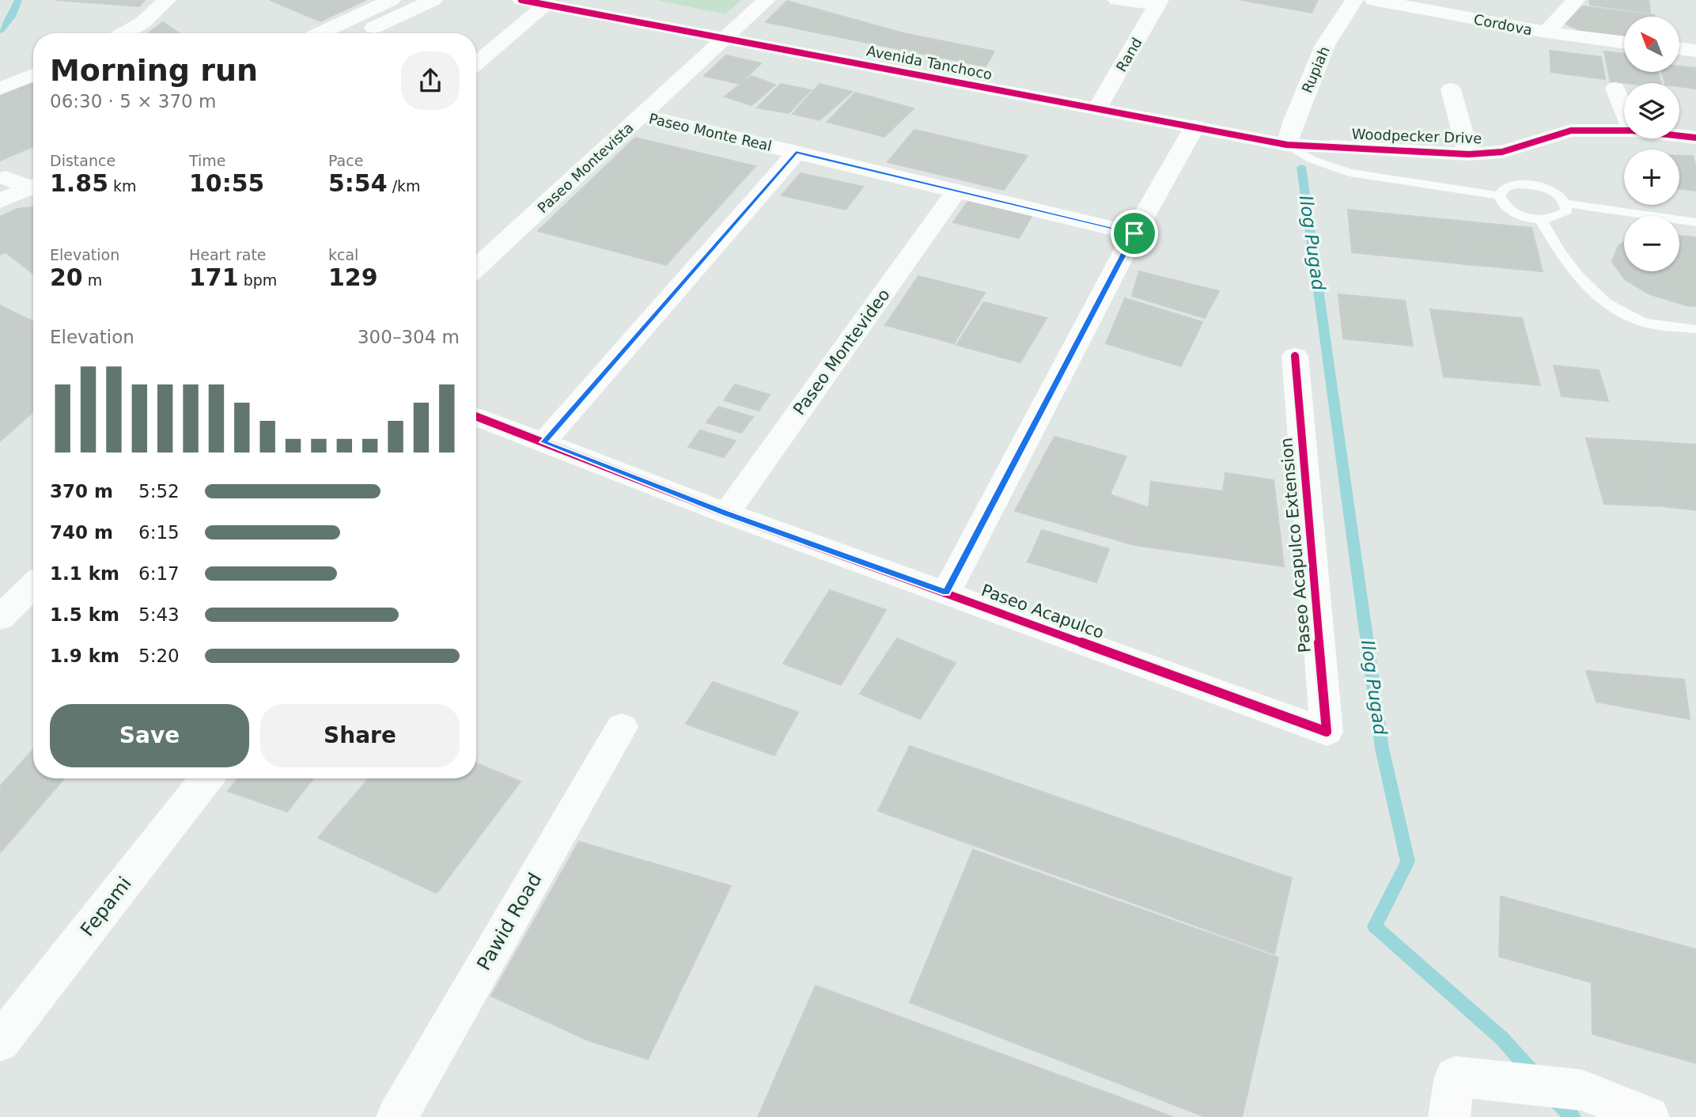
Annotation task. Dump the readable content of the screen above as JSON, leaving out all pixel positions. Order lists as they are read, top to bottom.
{
  "streets": {
    "street": [
      "Cordova",
      "Rand",
      "Avenida Tanchoco",
      "Rupiah",
      "Paseo Monte Real",
      "Woodpecker Drive",
      "Paseo Montevista",
      "Paseo Montevideo",
      "Paseo Acapulco Extension",
      "Paseo Acapulco",
      "Fepami",
      "Pawid Road"
    ]
  },
  "crossings": [
    ["Rand", "Avenida Tanchoco"],
    ["Avenida Tanchoco", "Rupiah"],
    ["Avenida Tanchoco", "Woodpecker Drive"],
    ["Avenida Tanchoco", "Paseo Montevista"],
    ["Paseo Monte Real", "Paseo Montevista"],
    ["Paseo Monte Real", "Paseo Montevideo"],
    ["Paseo Montevideo", "Paseo Acapulco"],
    ["Paseo Acapulco Extension", "Paseo Acapulco"]
  ],
  "water": ["Ilog Pugad"],
  "north": "top left",
  "page": {
    "map_buttons": ["+", "−"],
    "heading": ["Morning run", "06:30 · 5 × 370 m"],
    "stats": [
      ["Distance", "1.85 km"],
      ["Time", "10:55"],
      ["Pace", "5:54 /km"],
      ["Elevation", "20 m"],
      ["Heart rate", "171 bpm"],
      ["kcal", "129"]
    ],
    "chart": ["Elevation", "300–304 m"],
    "list": [
      {
        "name": "370 m",
        "note": "5:52"
      },
      {
        "name": "740 m",
        "note": "6:15"
      },
      {
        "name": "1.1 km",
        "note": "6:17"
      },
      {
        "name": "1.5 km",
        "note": "5:43"
      },
      {
        "name": "1.9 km",
        "note": "5:20"
      }
    ],
    "buttons": ["Save", "Share"]
  }
}
